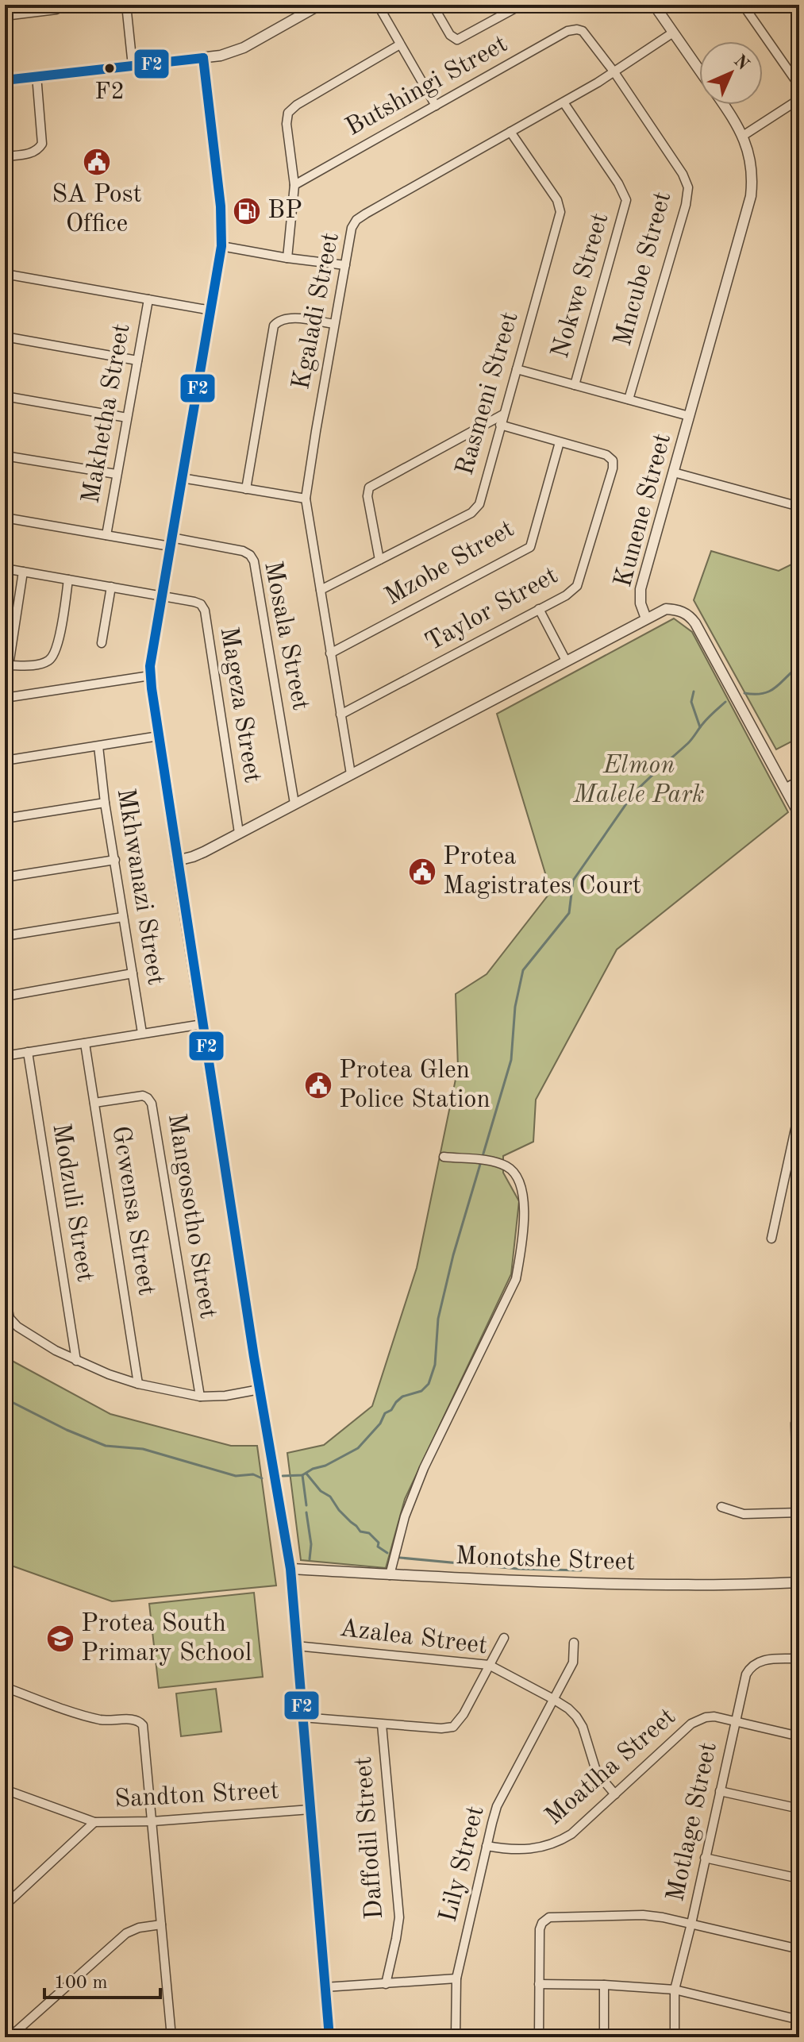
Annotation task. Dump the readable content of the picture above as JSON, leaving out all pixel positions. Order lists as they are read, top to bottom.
{
  "streets": {
    "street": [
      "Butshingi Street",
      "Mncube Street",
      "Nokwe Street",
      "Kgaladi Street",
      "Rasmeni Street",
      "Makhetha Street",
      "Kunene Street",
      "Mzobe Street",
      "Taylor Street",
      "Mosala Street",
      "Mageza Street",
      "Mkhwanazi Street",
      "Modzuli Street",
      "Gcwensa Street",
      "Mangosotho Street",
      "Monotshe Street",
      "Azalea Street",
      "Moatlha Street",
      "Sandton Street",
      "Motlage Street",
      "Daffodil Street",
      "Lily Street"
    ]
  },
  "crossings": [
    ["Butshingi Street", "Mncube Street"],
    ["Mncube Street", "Kgaladi Street"],
    ["Nokwe Street", "Kgaladi Street"],
    ["Kgaladi Street", "Rasmeni Street"],
    ["Kgaladi Street", "Kunene Street"],
    ["Kgaladi Street", "Mzobe Street"],
    ["Kgaladi Street", "Taylor Street"],
    ["Rasmeni Street", "Taylor Street"],
    ["Makhetha Street", "Mosala Street"],
    ["Kunene Street", "Mosala Street"],
    ["Kunene Street", "Mageza Street"],
    ["Mzobe Street", "Taylor Street"],
    ["Gcwensa Street", "Mangosotho Street"],
    ["Azalea Street", "Moatlha Street"],
    ["Azalea Street", "Lily Street"],
    ["Moatlha Street", "Motlage Street"],
    ["Moatlha Street", "Lily Street"]
  ],
  "parks": ["Elmon Malele Park"],
  "places": {
    "other": ["F2"],
    "public building": ["SA Post Office", "Protea Magistrates Court", "Protea Glen Police Station"],
    "fuel station": ["BP"],
    "school or university": ["Protea South Primary School"]
  },
  "lines": ["transit line F2"],
  "scale_bar": "100 m",
  "north": "top right"
}
